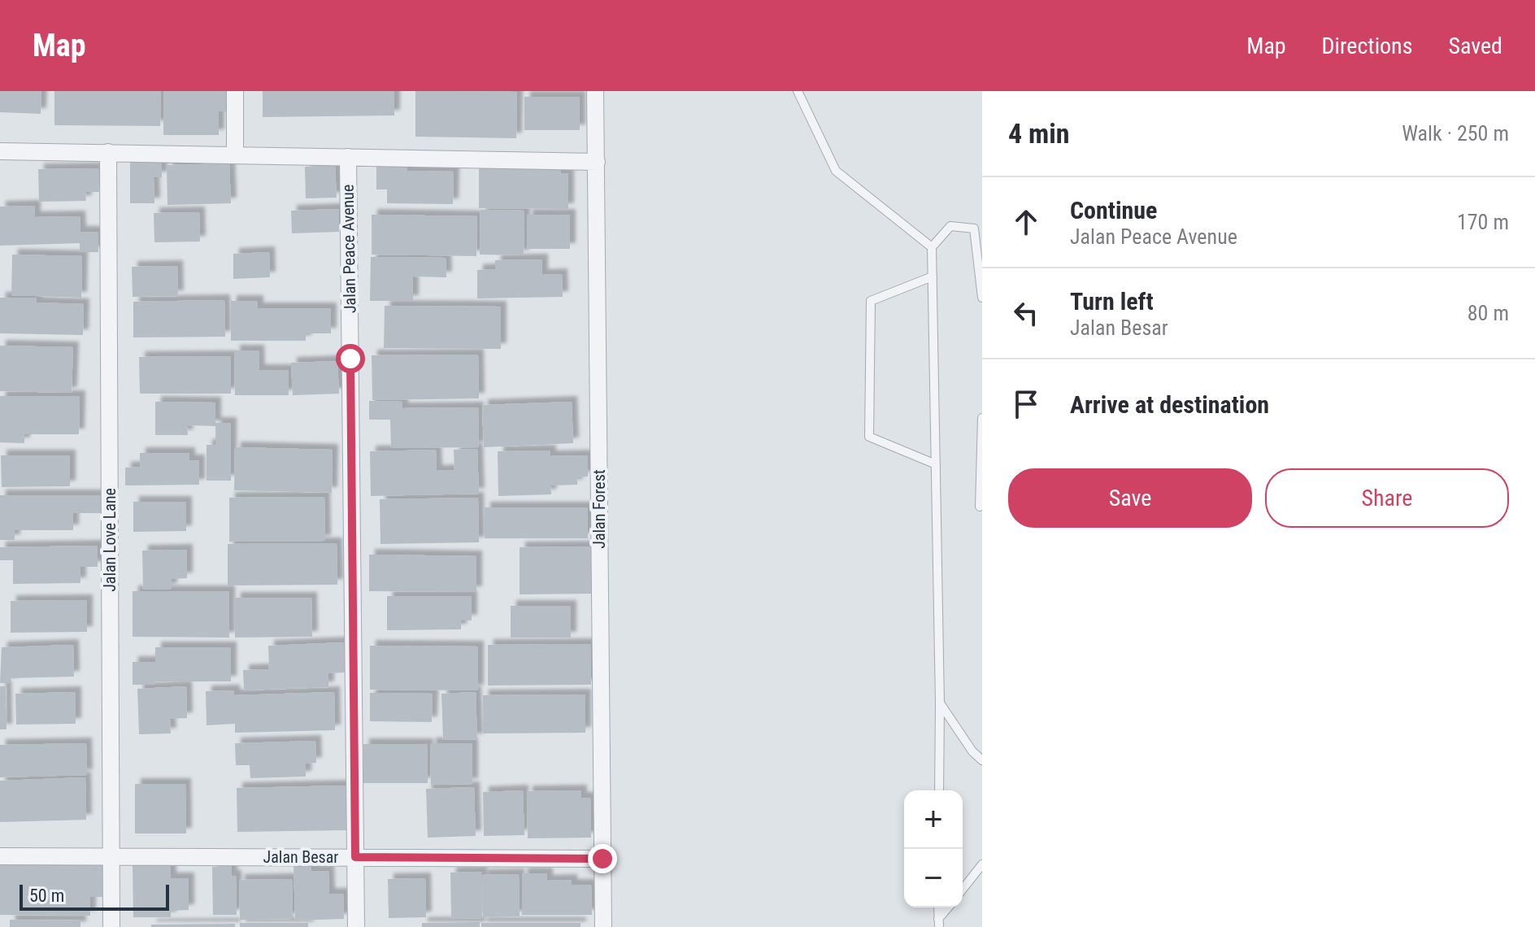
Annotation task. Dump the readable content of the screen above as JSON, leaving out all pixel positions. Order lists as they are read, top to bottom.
{
  "streets": {
    "street": [
      "Jalan Peace Avenue",
      "Jalan Forest",
      "Jalan Love Lane",
      "Jalan Besar"
    ]
  },
  "crossings": [
    ["Jalan Peace Avenue", "Jalan Besar"],
    ["Jalan Forest", "Jalan Besar"],
    ["Jalan Love Lane", "Jalan Besar"]
  ],
  "scale_bar": "50 m",
  "page": {
    "header": "Map",
    "nav": ["Map", "Directions", "Saved"],
    "heading": ["4 min", "Walk · 250 m"],
    "list": [
      ["Continue", "Jalan Peace Avenue", "170 m"],
      ["Turn left", "Jalan Besar", "80 m"],
      "Arrive at destination"
    ],
    "buttons": ["Save", "Share"],
    "map_buttons": ["+", "−"],
    "scale": "50 m"
  }
}
